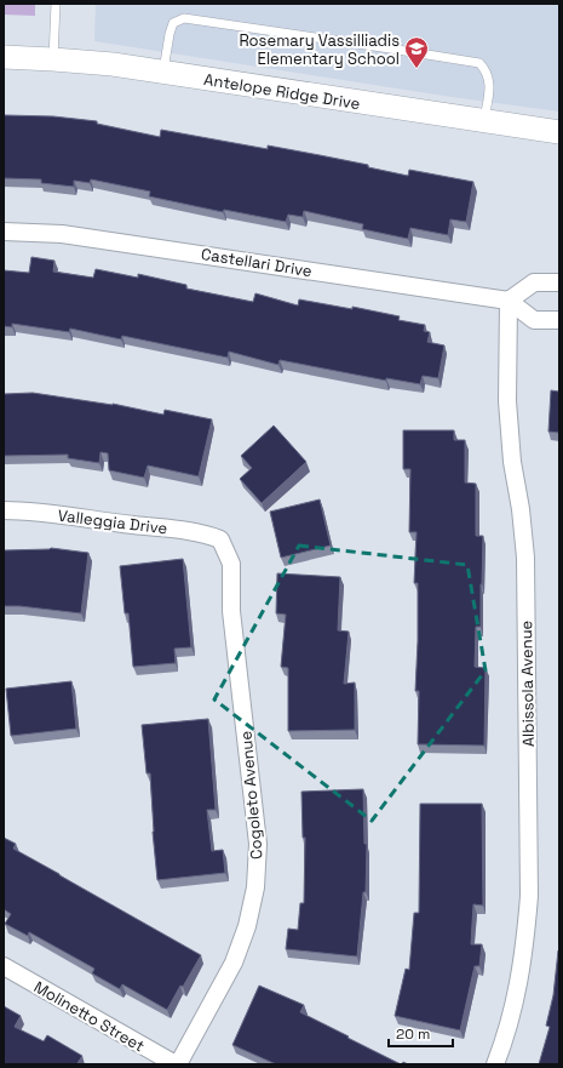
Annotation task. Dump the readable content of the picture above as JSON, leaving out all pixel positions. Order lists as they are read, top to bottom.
{
  "streets": {
    "street": [
      "Antelope Ridge Drive",
      "Castellari Drive",
      "Valleggia Drive",
      "Albissola Avenue",
      "Cogoleto Avenue",
      "Molinetto Street"
    ]
  },
  "crossings": [
    ["Castellari Drive", "Albissola Avenue"],
    ["Valleggia Drive", "Cogoleto Avenue"],
    ["Cogoleto Avenue", "Molinetto Street"]
  ],
  "places": {
    "school or university": ["Rosemary Vassilliadis Elementary School"]
  },
  "scale_bar": "20 m"
}
